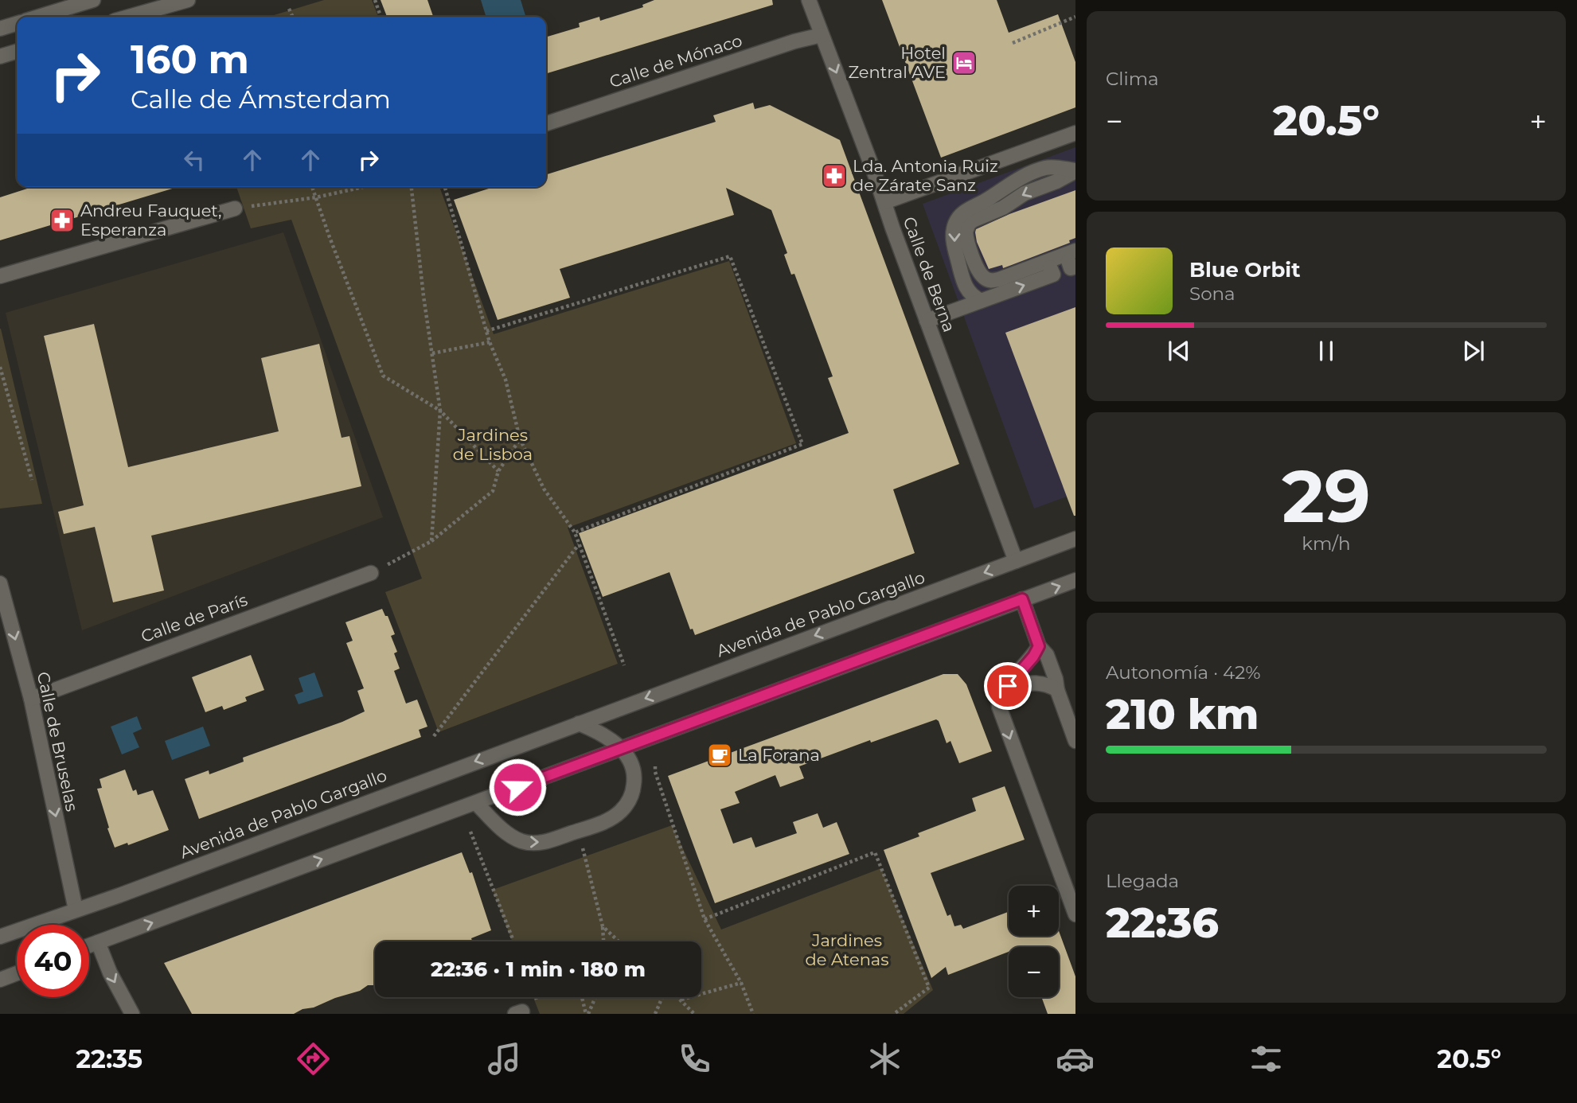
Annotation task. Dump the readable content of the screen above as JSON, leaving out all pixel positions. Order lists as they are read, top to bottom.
{
  "streets": {
    "street": [
      "Calle de Mónaco",
      "Calle de Berna",
      "Avenida de Pablo Gargallo",
      "Calle de París",
      "Calle de Bruselas"
    ]
  },
  "crossings": [
    ["Calle de Mónaco", "Calle de Berna"],
    ["Calle de Berna", "Avenida de Pablo Gargallo"],
    ["Avenida de Pablo Gargallo", "Calle de Bruselas"],
    ["Calle de París", "Calle de Bruselas"]
  ],
  "one_way": ["Calle de Bruselas"],
  "parks": ["Jardines de Lisboa", "Jardines de Atenas"],
  "places": {
    "hotel": ["Hotel Zentral AVE"],
    "pharmacy": ["Lda. Antonia Ruiz de Zárate Sanz", "Andreu Fauquet, Esperanza"],
    "cafe": ["La Forana"]
  },
  "page": {
    "tile": [
      "Clima",
      ["29", "km/h"],
      ["Autonomía · 42%", "210 km"],
      ["Llegada", "22:36"]
    ],
    "turn": ["160 m", "Calle de Ámsterdam"],
    "heat": ["−", "20.5°", "+"],
    "song": ["Blue Orbit", "Sona"],
    "map_buttons": ["+", "−"],
    "limit": "40",
    "trip": "22:36 · 1 min · 180 m",
    "tabs": ["22:35", "20.5°"]
  }
}
